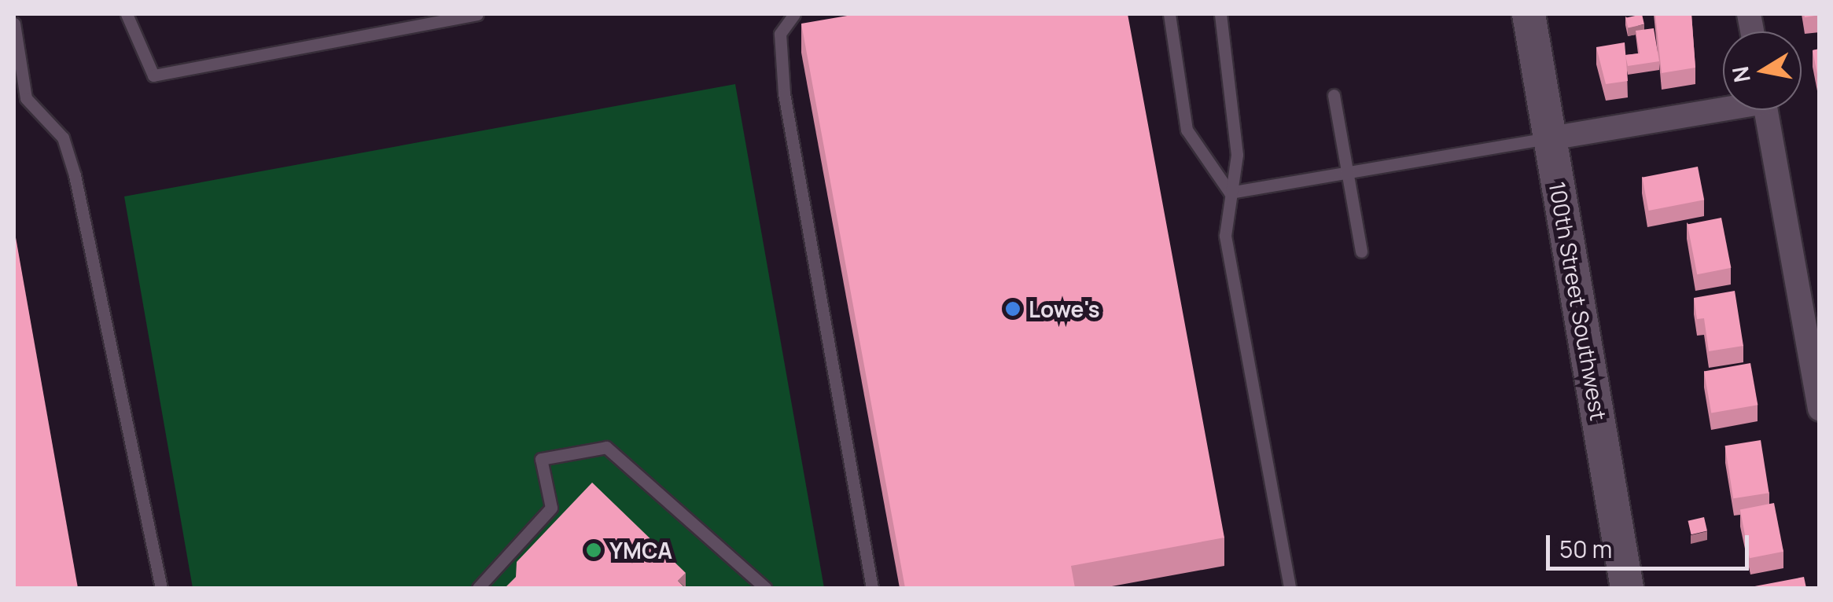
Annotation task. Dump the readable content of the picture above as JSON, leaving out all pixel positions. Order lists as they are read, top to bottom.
{
  "streets": {
    "main road": ["100th Street Southwest"]
  },
  "places": ["Lowe's", "YMCA"],
  "scale_bar": "50 m",
  "north": "left"
}
